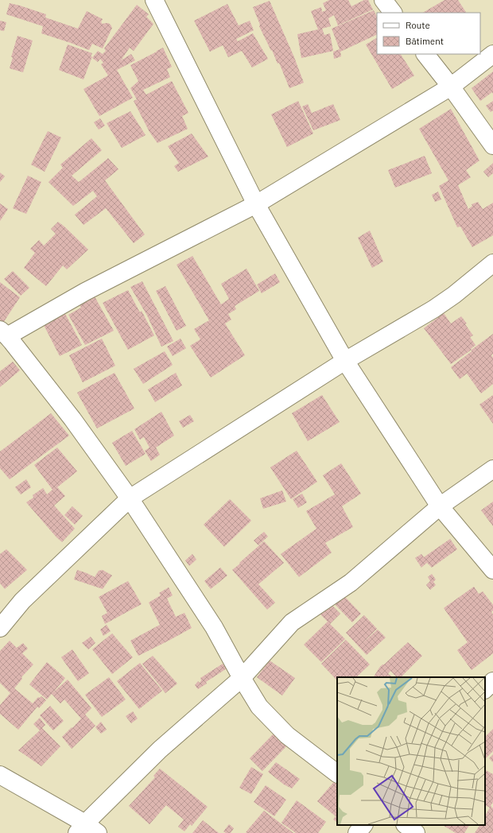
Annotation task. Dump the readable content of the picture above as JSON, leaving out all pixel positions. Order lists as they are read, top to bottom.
{
  "legend": ["Route", "Bâtiment"]
}
